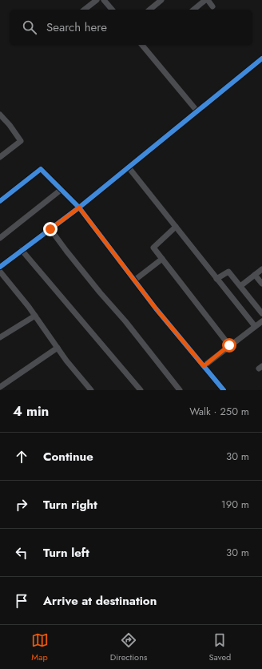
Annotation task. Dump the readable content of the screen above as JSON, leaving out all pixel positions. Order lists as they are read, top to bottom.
{
  "page": {
    "search": "Search here",
    "heading": ["4 min", "Walk · 250 m"],
    "list": [
      ["Continue", "30 m"],
      ["Turn right", "190 m"],
      ["Turn left", "30 m"],
      "Arrive at destination"
    ],
    "nav": ["Map", "Directions", "Saved"]
  }
}
